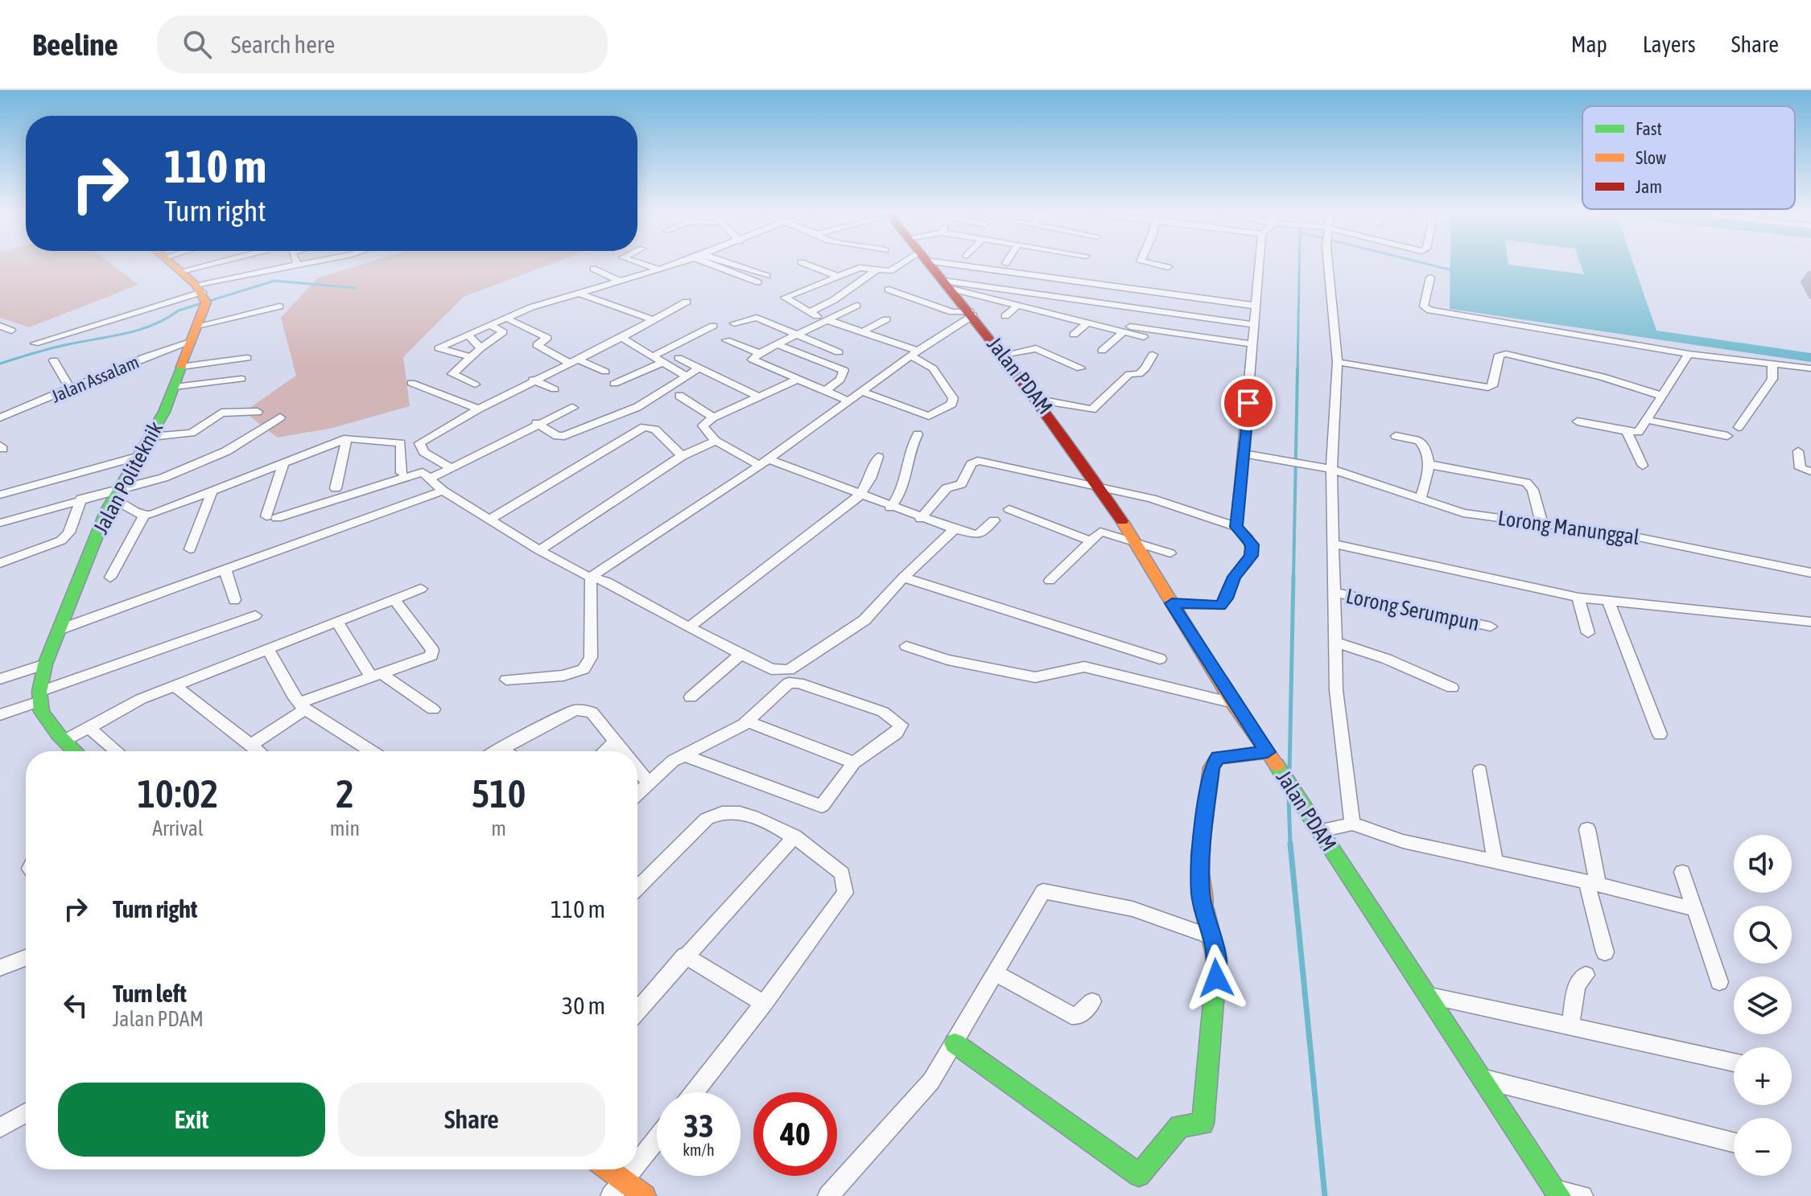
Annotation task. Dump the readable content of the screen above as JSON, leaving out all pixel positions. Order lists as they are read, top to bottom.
{
  "streets": {
    "street": [
      "Jalan PDAM",
      "Jalan Assalam",
      "Jalan Politeknik",
      "Lorong Manunggal",
      "Lorong Serumpun"
    ]
  },
  "crossings": [
    ["Jalan Assalam", "Jalan Politeknik"]
  ],
  "legend": ["Fast", "Slow", "Jam"],
  "page": {
    "header": "Beeline",
    "search": "Search here",
    "nav": ["Map", "Layers", "Share"],
    "turn": ["110 m", "Turn right"],
    "eta": [
      "10:02",
      "Arrival",
      "2",
      "min",
      "510",
      "m"
    ],
    "map_buttons": ["+", "−"],
    "list": [
      {
        "name": "Turn right",
        "value": "110 m"
      },
      {
        "name": "Turn left",
        "note": "Jalan PDAM",
        "value": "30 m"
      }
    ],
    "buttons": ["Exit", "Share"],
    "speed": "33 km/h",
    "limit": "40"
  }
}
